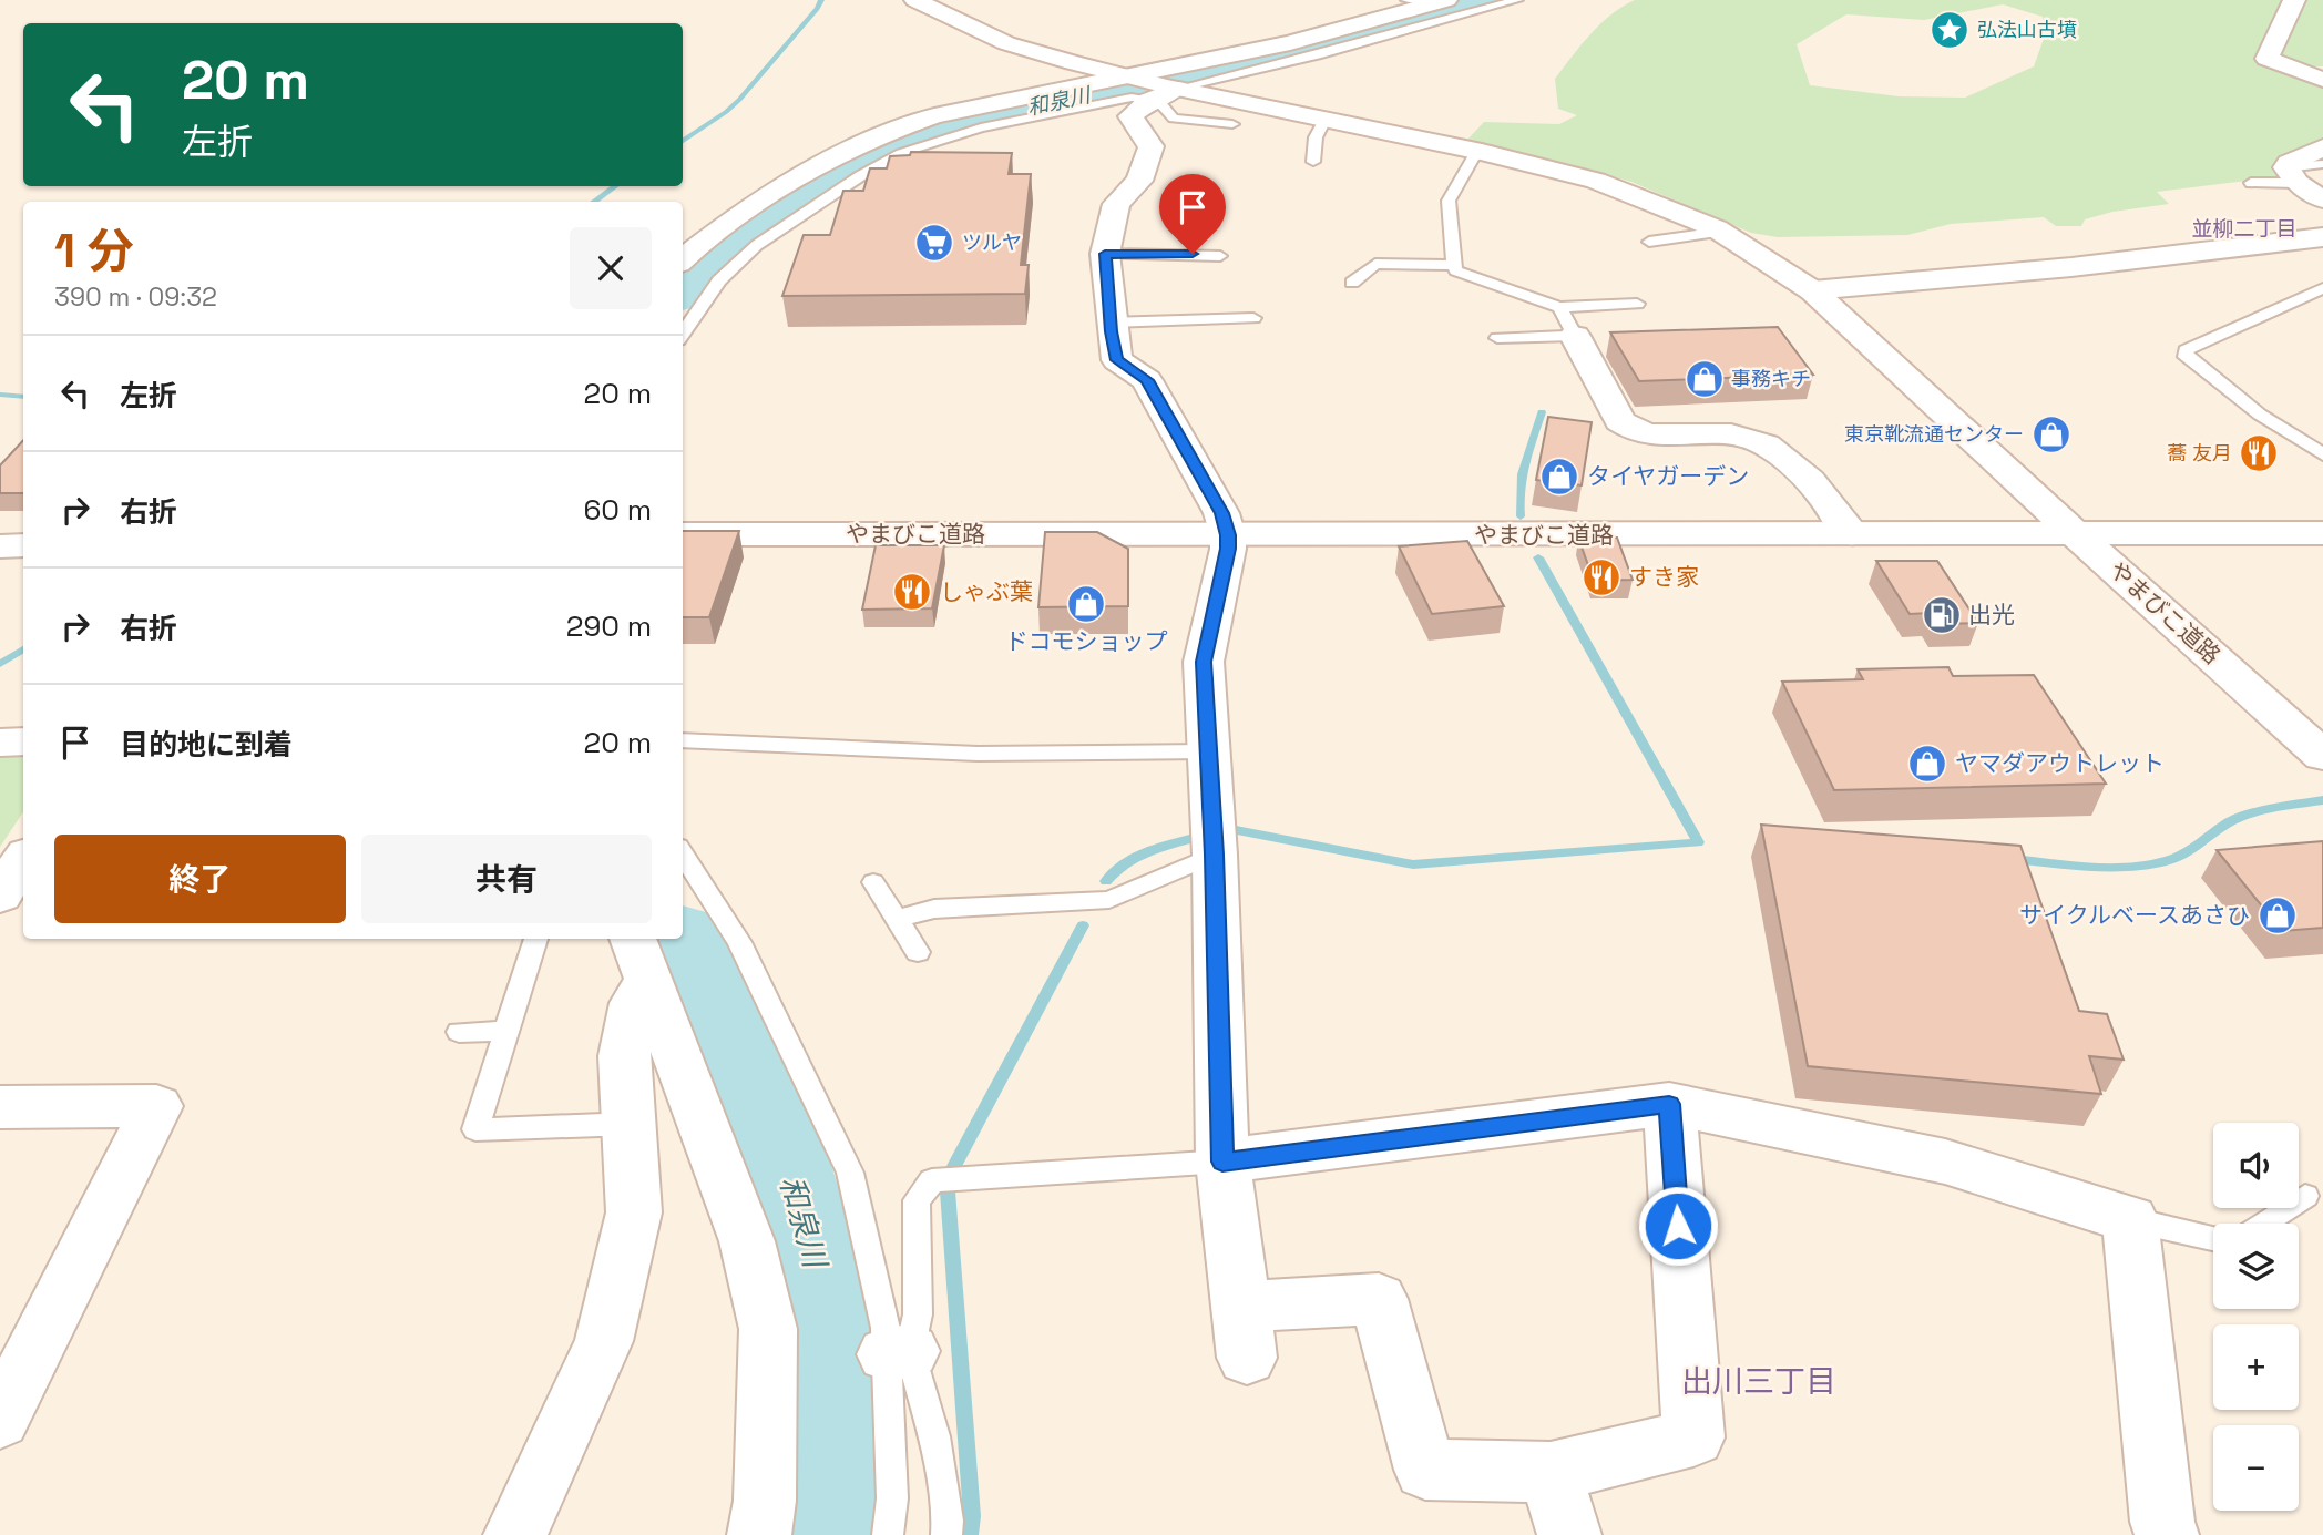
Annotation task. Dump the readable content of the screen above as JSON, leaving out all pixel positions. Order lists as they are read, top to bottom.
{
  "streets": {
    "street": ["やまびこ道路"]
  },
  "districts": ["並柳二丁目", "出川三丁目"],
  "water": ["和泉川"],
  "places": {
    "place": ["弘法山古墳"],
    "supermarket": ["ツルヤ"],
    "shop": [
      "事務キチ",
      "東京靴流通センター",
      "タイヤガーデン",
      "ドコモショップ",
      "ヤマダアウトレット",
      "サイクルベースあさひ"
    ],
    "restaurant": ["蕎 友月", "すき家", "しゃぶ葉"],
    "fuel station": ["出光"]
  },
  "page": {
    "turn": ["20 m", "左折"],
    "heading": ["1 分", "390 m · 09:32"],
    "list": [
      {
        "name": "左折",
        "value": "20 m"
      },
      {
        "name": "右折",
        "value": "60 m"
      },
      {
        "name": "右折",
        "value": "290 m"
      },
      {
        "name": "目的地に到着",
        "value": "20 m"
      }
    ],
    "buttons": ["終了", "共有"],
    "map_buttons": ["+", "−"]
  }
}
